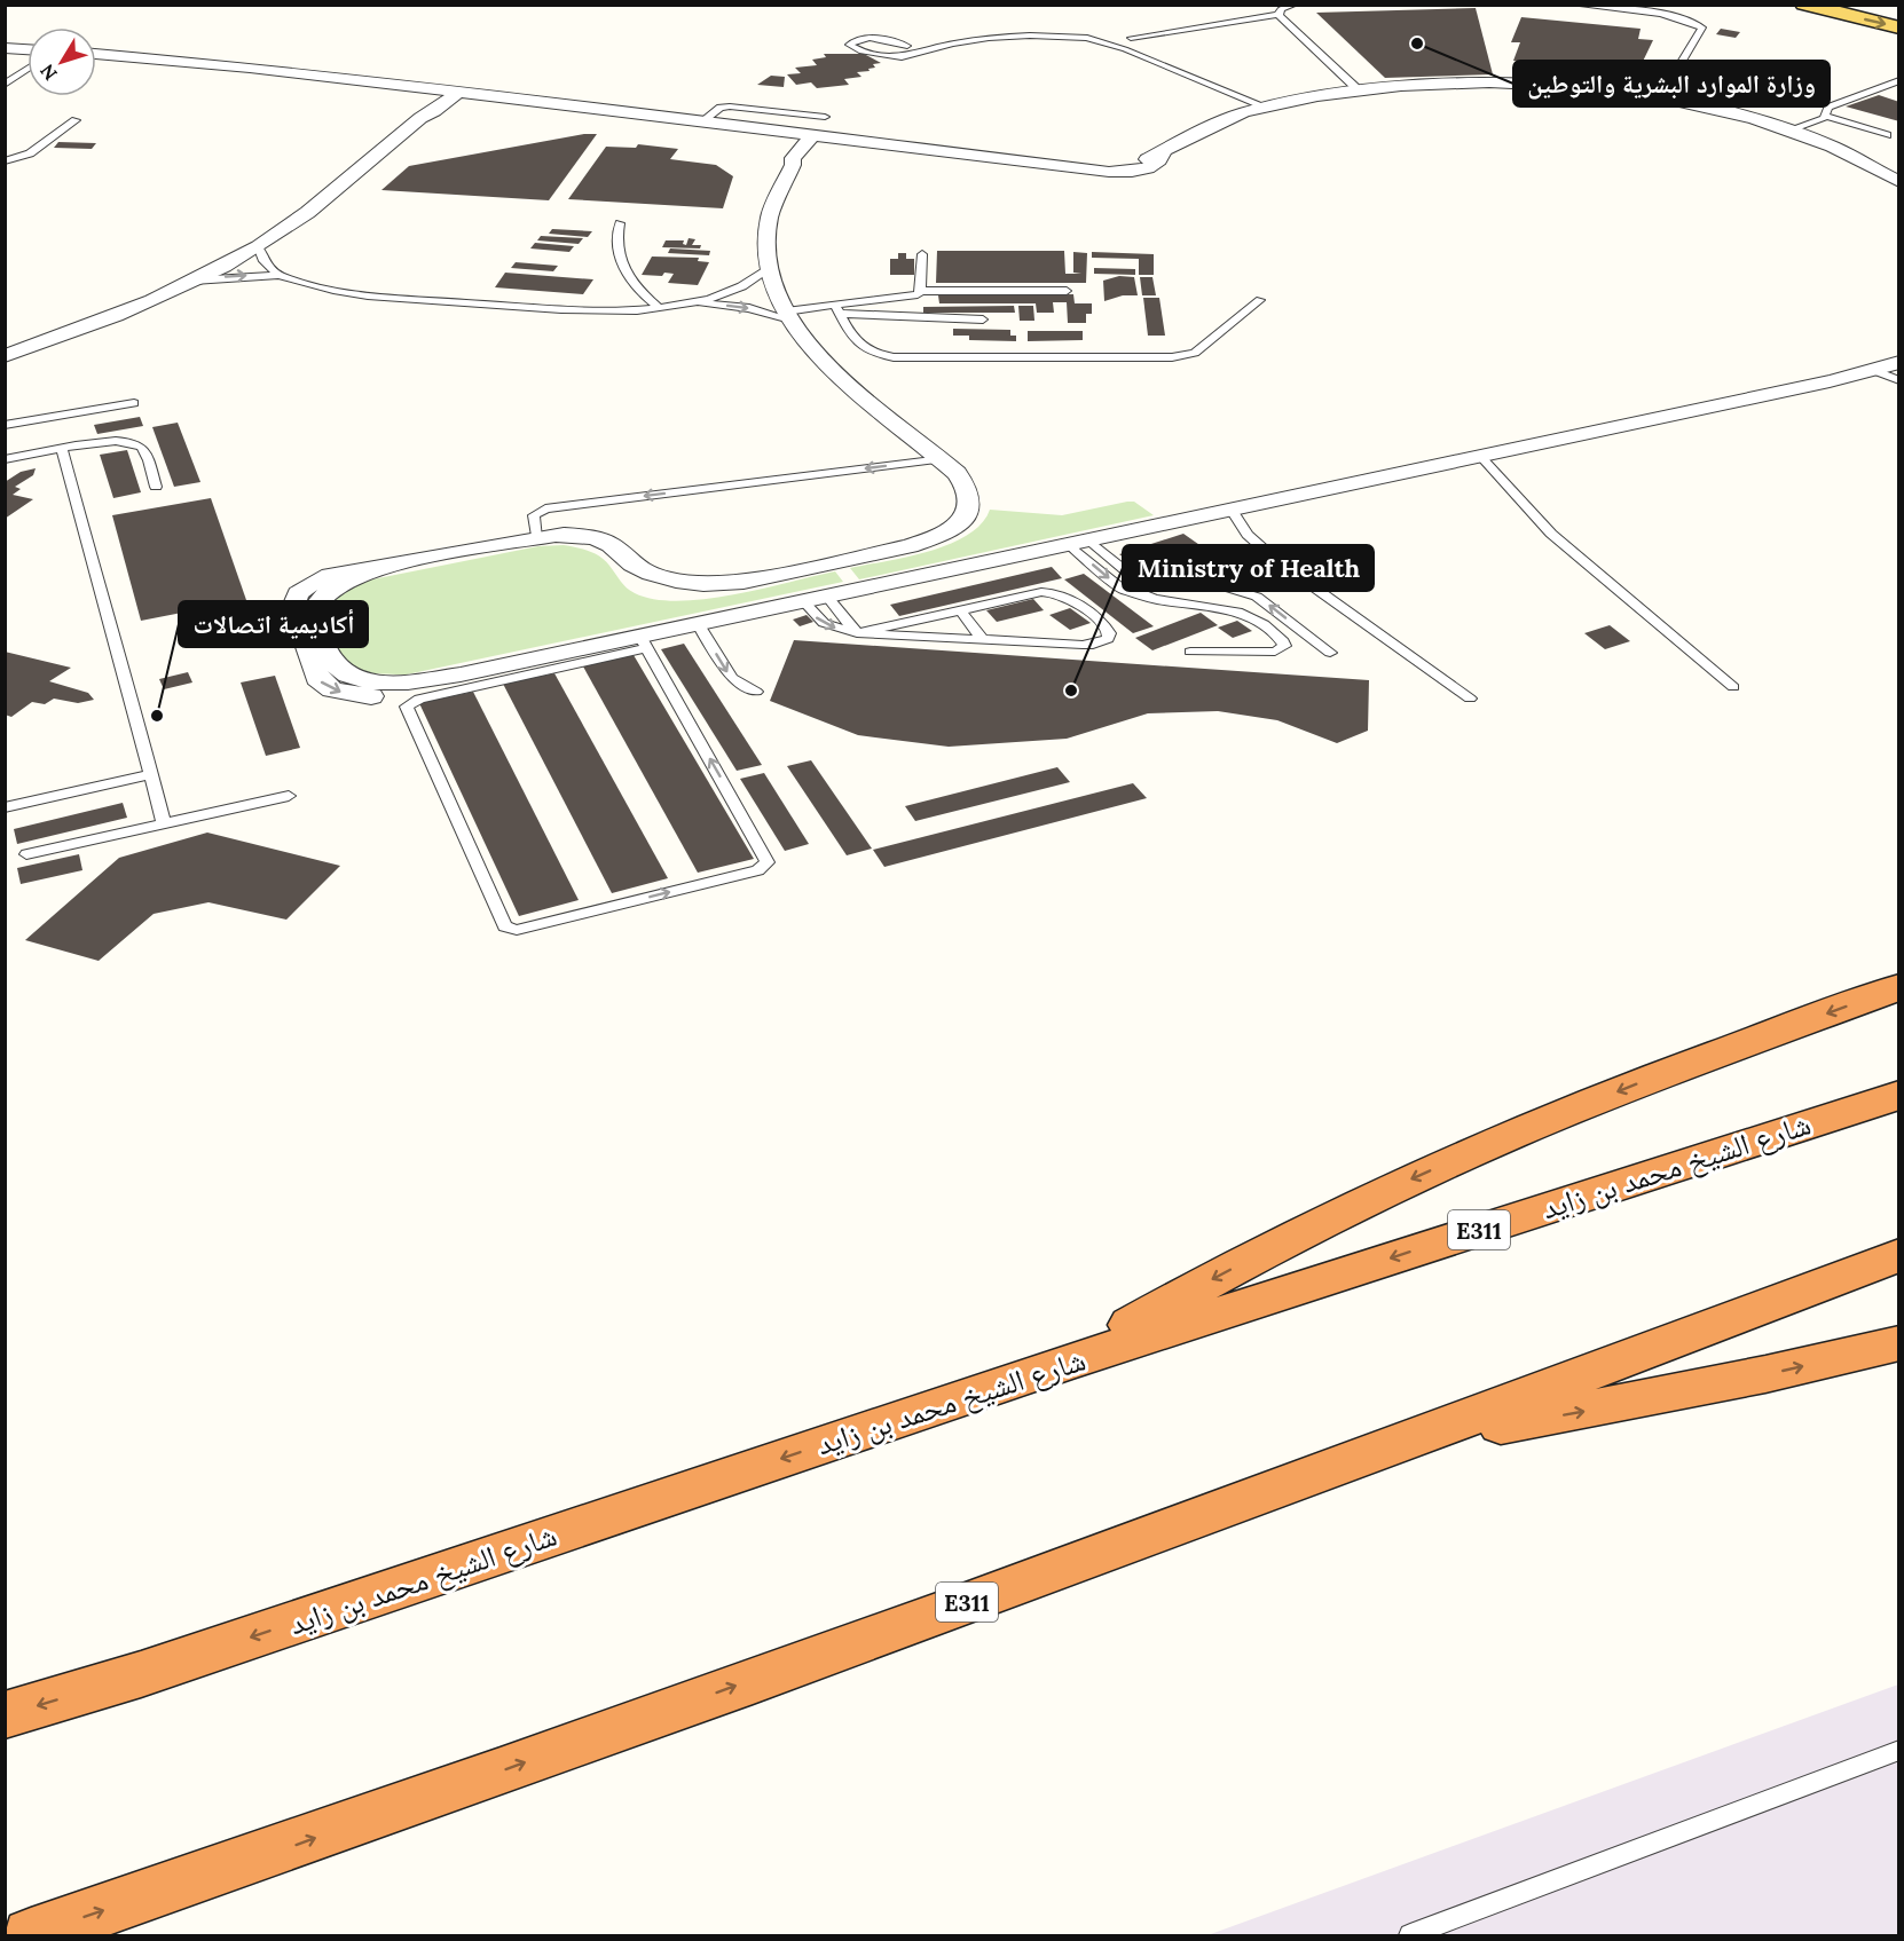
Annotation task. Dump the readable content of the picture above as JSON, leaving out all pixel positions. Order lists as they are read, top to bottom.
{
  "streets": {
    "highway": ["شارع الشيخ محمد بن زايد", "E311"]
  },
  "places": ["وزارة الموارد البشرية والتوطين", "Ministry of Health", "أكاديمية اتصالات"],
  "north": "bottom left"
}
